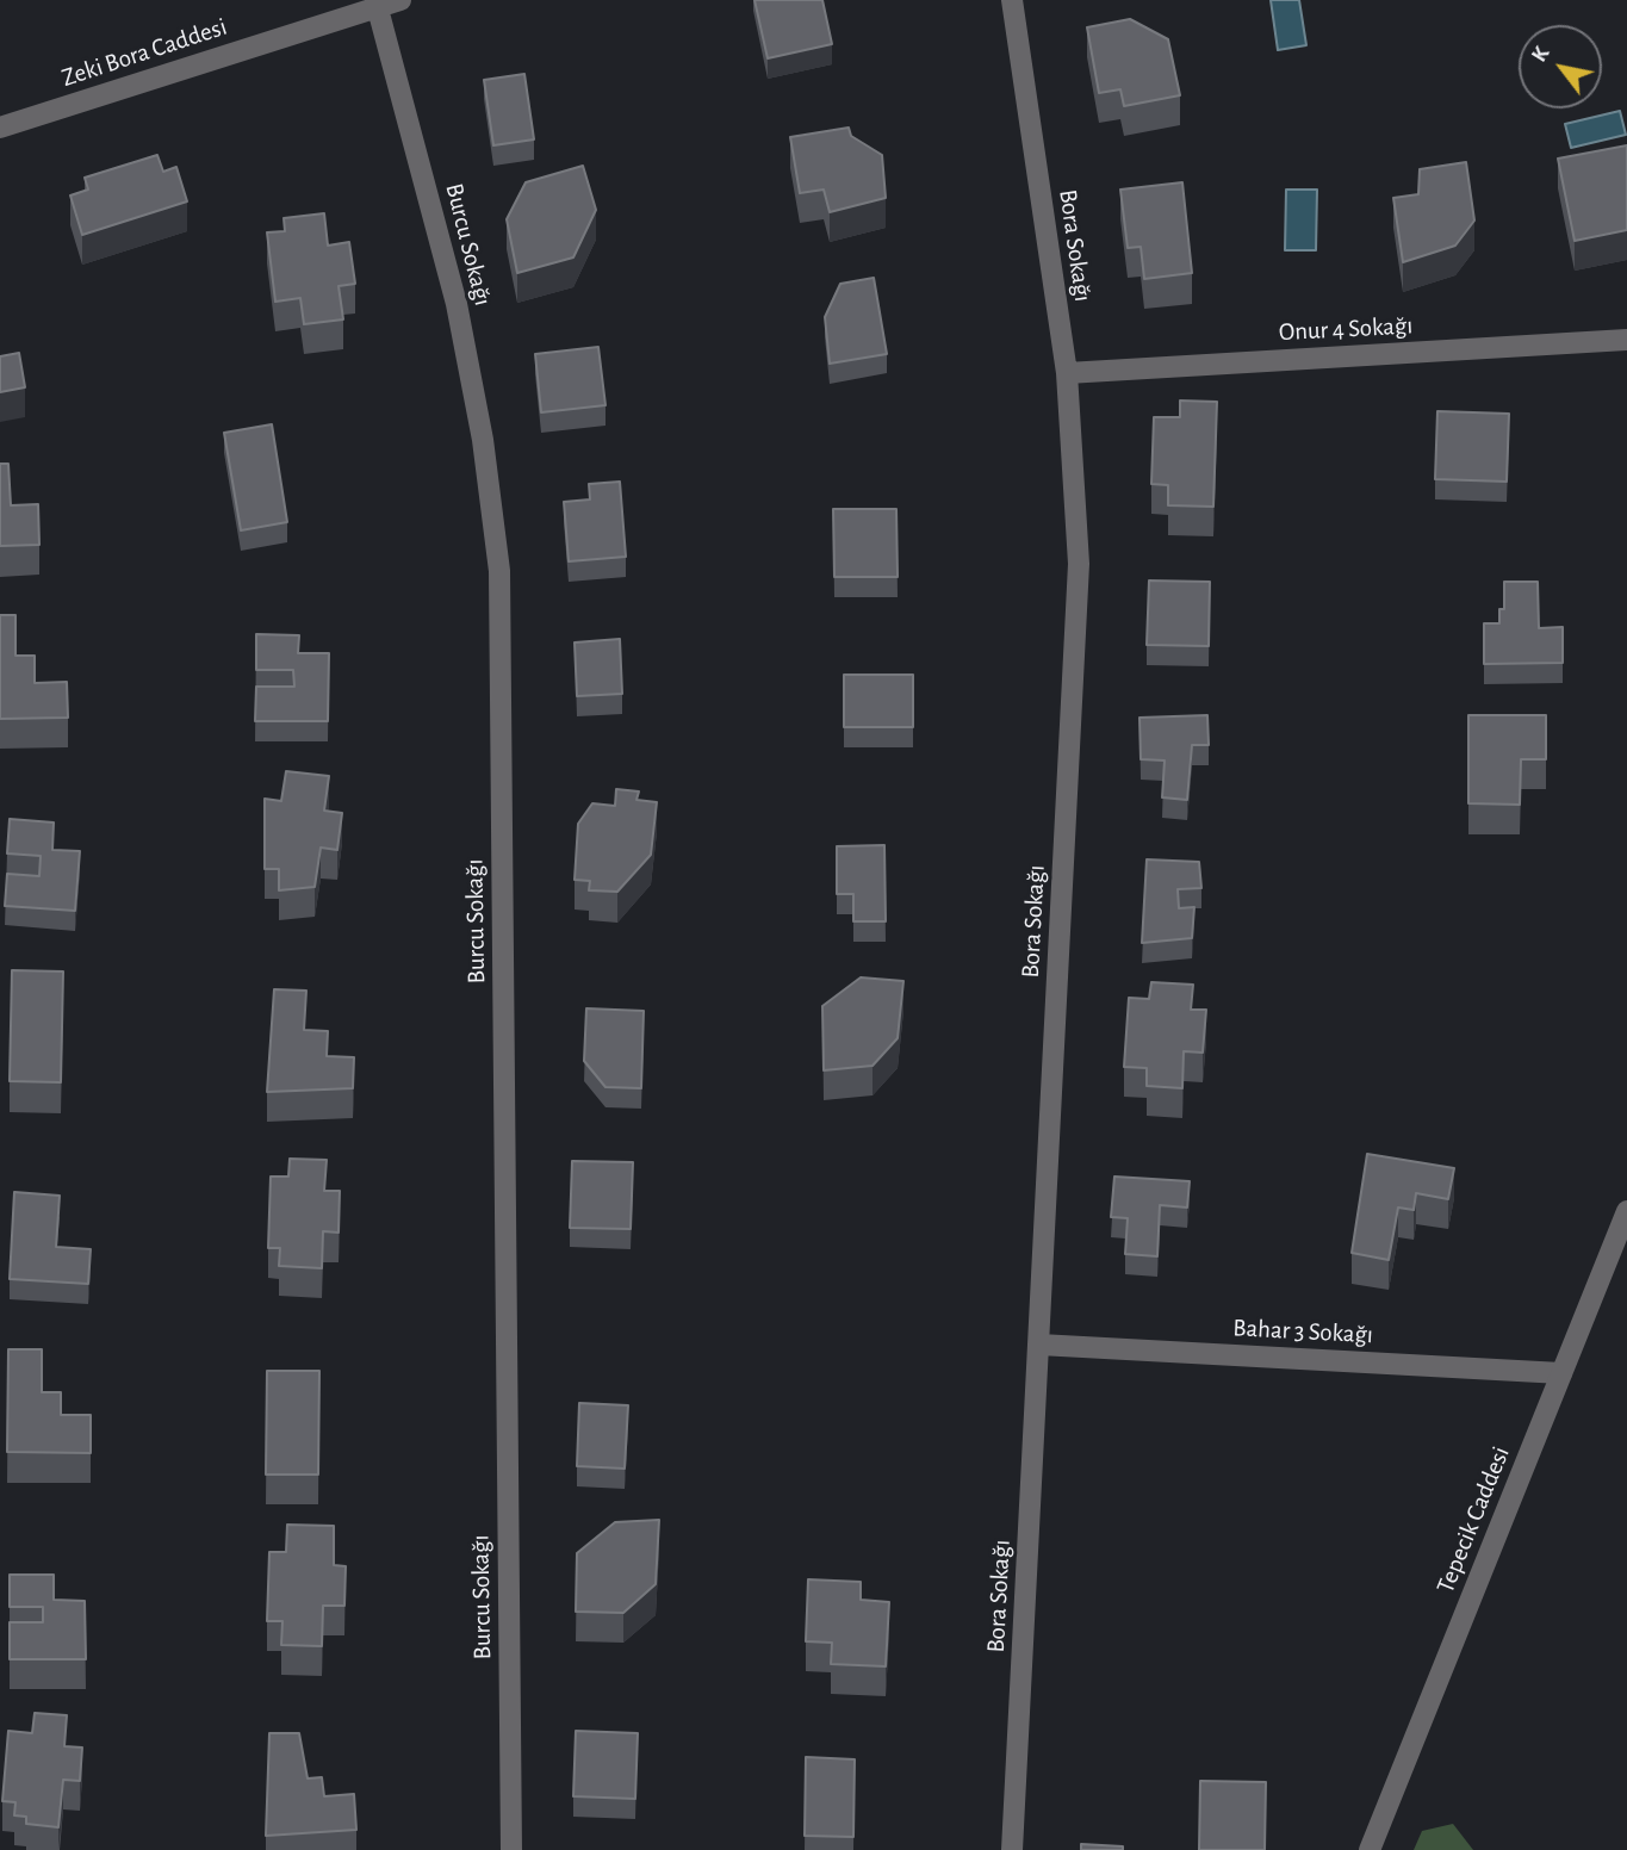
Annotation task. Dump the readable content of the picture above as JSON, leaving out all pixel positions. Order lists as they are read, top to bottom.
{
  "streets": {
    "street": [
      "Zeki Bora Caddesi",
      "Burcu Sokağı",
      "Bora Sokağı",
      "Onur 4 Sokağı",
      "Bahar 3 Sokağı",
      "Tepecik Caddesi"
    ]
  },
  "crossings": [
    ["Zeki Bora Caddesi", "Burcu Sokağı"],
    ["Bora Sokağı", "Onur 4 Sokağı"],
    ["Bora Sokağı", "Bahar 3 Sokağı"],
    ["Bahar 3 Sokağı", "Tepecik Caddesi"]
  ],
  "north": "top left"
}
